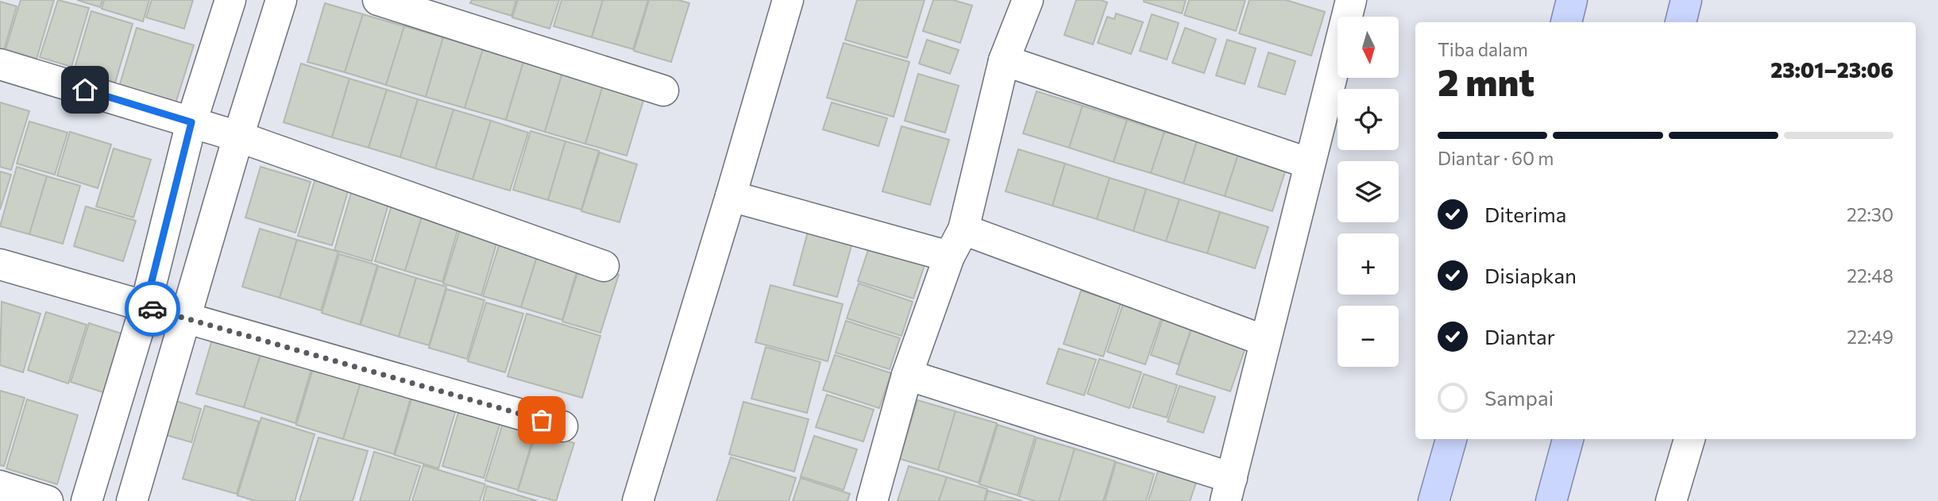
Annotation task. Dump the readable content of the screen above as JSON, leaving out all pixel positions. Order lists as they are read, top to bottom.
{
  "north": "bottom",
  "page": {
    "map_buttons": ["+", "−"],
    "heading": ["2 mnt", "Tiba dalam", "23:01–23:06"],
    "bar": "Diantar · 60 m",
    "list": [
      ["Diterima", "22:30"],
      ["Disiapkan", "22:48"],
      ["Diantar", "22:49"],
      "Sampai"
    ]
  }
}
